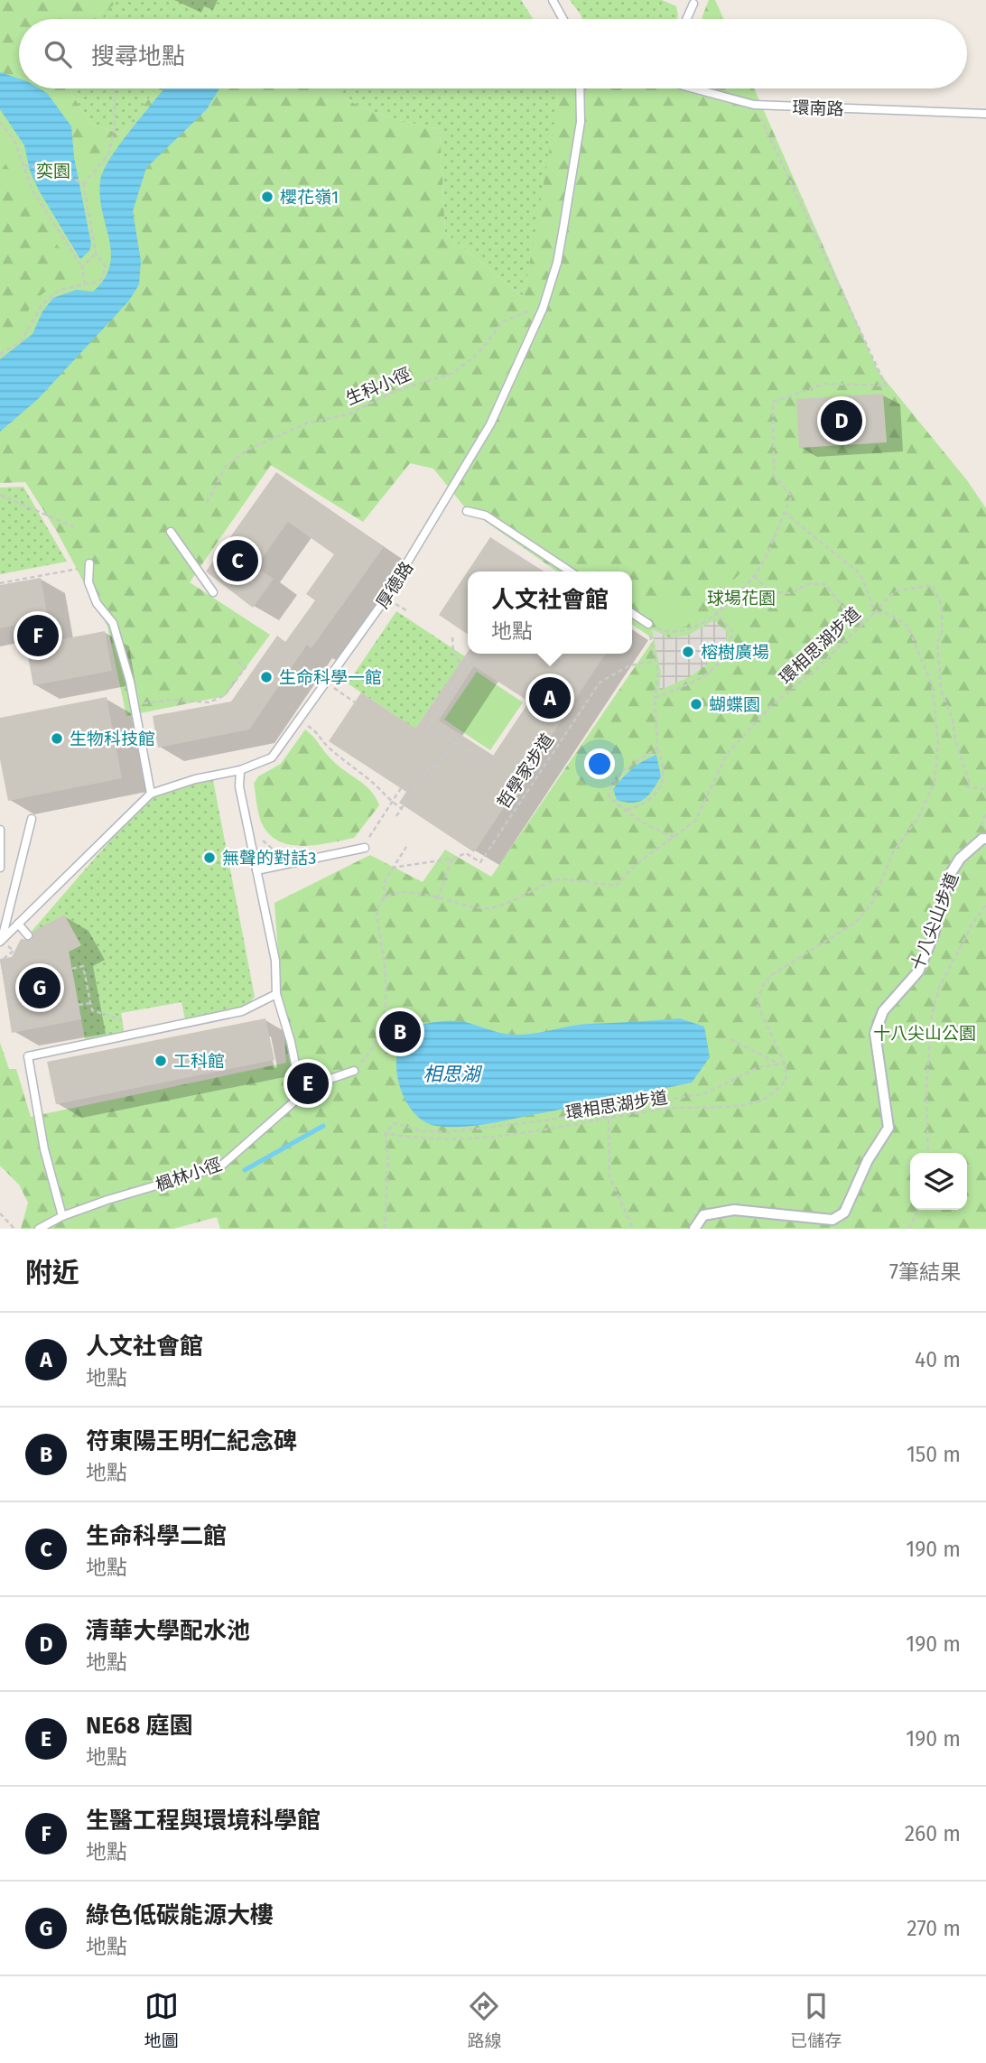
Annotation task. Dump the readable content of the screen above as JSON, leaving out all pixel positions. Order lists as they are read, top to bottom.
{
  "streets": {
    "street": ["十八尖山步道"],
    "lane": ["環南路", "厚德路", "楓林小徑"],
    "path": ["生科小徑", "環相思湖步道", "哲學家步道"]
  },
  "water": ["相思湖"],
  "parks": ["奕園", "球場花園", "十八尖山公園"],
  "places": [
    "櫻花嶺1",
    "榕樹廣場",
    "生命科學一館",
    "蝴蝶園",
    "生物科技館",
    "無聲的對話3",
    "工科館"
  ],
  "page": {
    "search": "搜尋地點",
    "pins": [
      "D",
      "C",
      "F",
      "A",
      "G",
      "B",
      "E"
    ],
    "popup": ["人文社會館", "地點"],
    "heading": ["附近", "7筆結果"],
    "list": [
      {
        "mark": "A",
        "name": "人文社會館",
        "note": "地點",
        "value": "40 m"
      },
      {
        "mark": "B",
        "name": "符東陽王明仁紀念碑",
        "note": "地點",
        "value": "150 m"
      },
      {
        "mark": "C",
        "name": "生命科學二館",
        "note": "地點",
        "value": "190 m"
      },
      {
        "mark": "D",
        "name": "清華大學配水池",
        "note": "地點",
        "value": "190 m"
      },
      {
        "mark": "E",
        "name": "NE68 庭園",
        "note": "地點",
        "value": "190 m"
      },
      {
        "mark": "F",
        "name": "生醫工程與環境科學館",
        "note": "地點",
        "value": "260 m"
      },
      {
        "mark": "G",
        "name": "綠色低碳能源大樓",
        "note": "地點",
        "value": "270 m"
      }
    ],
    "nav": ["地圖", "路線", "已儲存"]
  }
}
